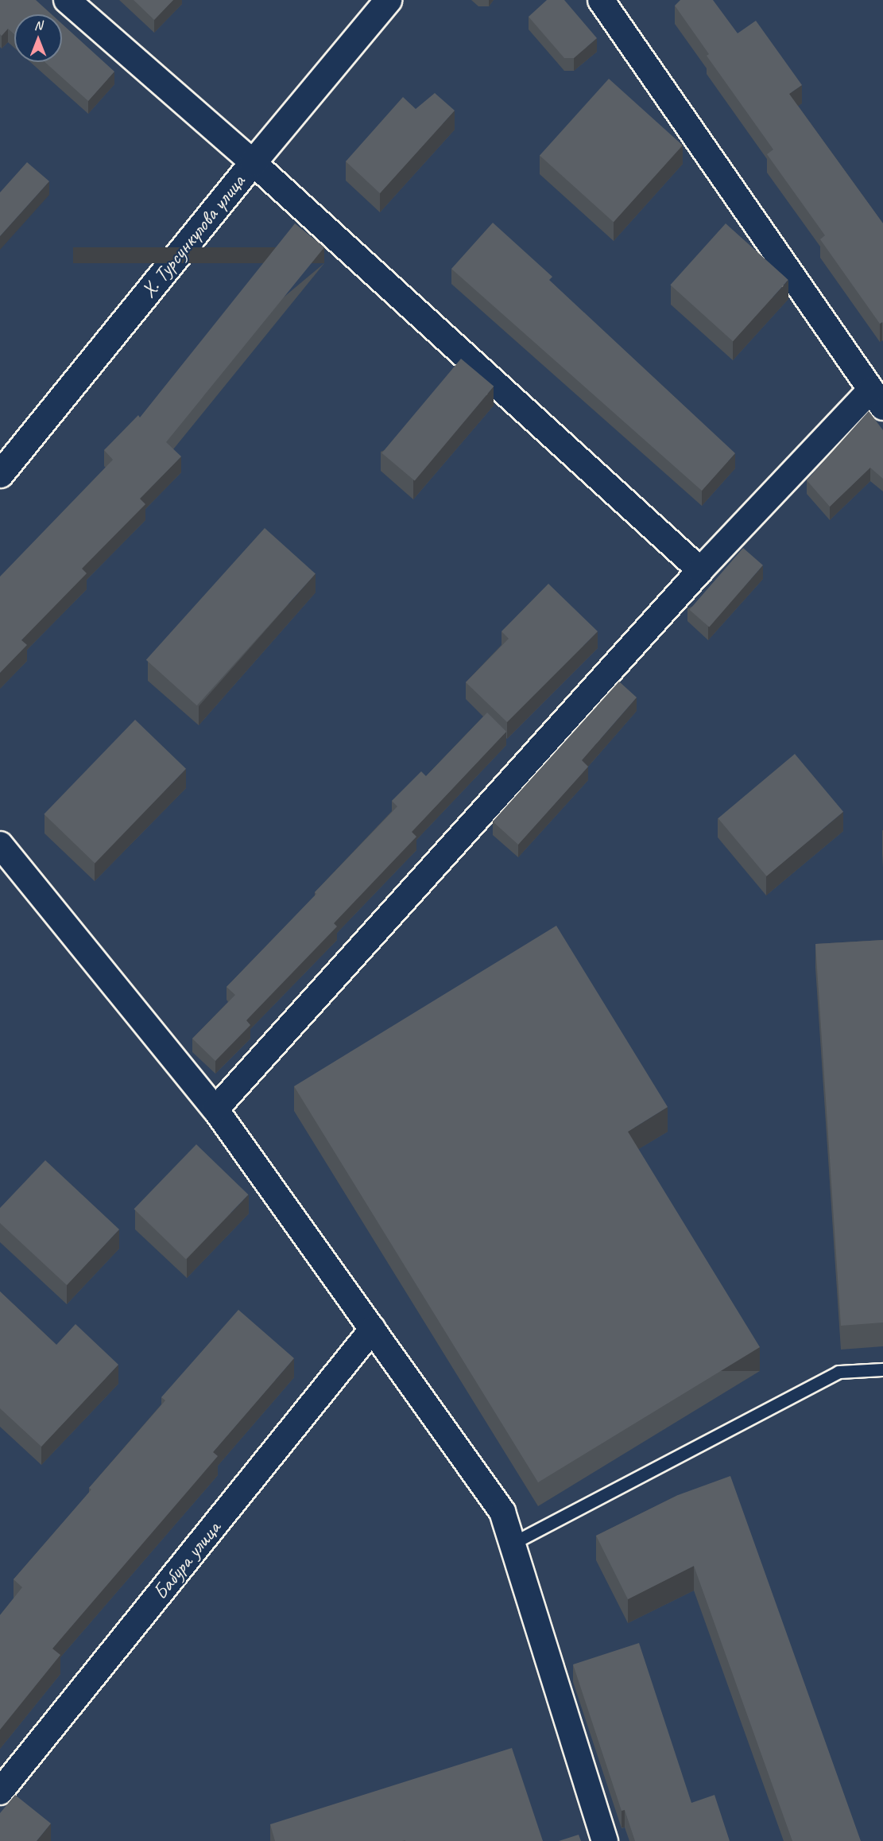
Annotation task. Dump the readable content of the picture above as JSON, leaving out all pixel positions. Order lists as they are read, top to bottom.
{
  "streets": {
    "street": ["Х. Турсункулова улица", "Бабура улица"]
  },
  "north": "top"
}
